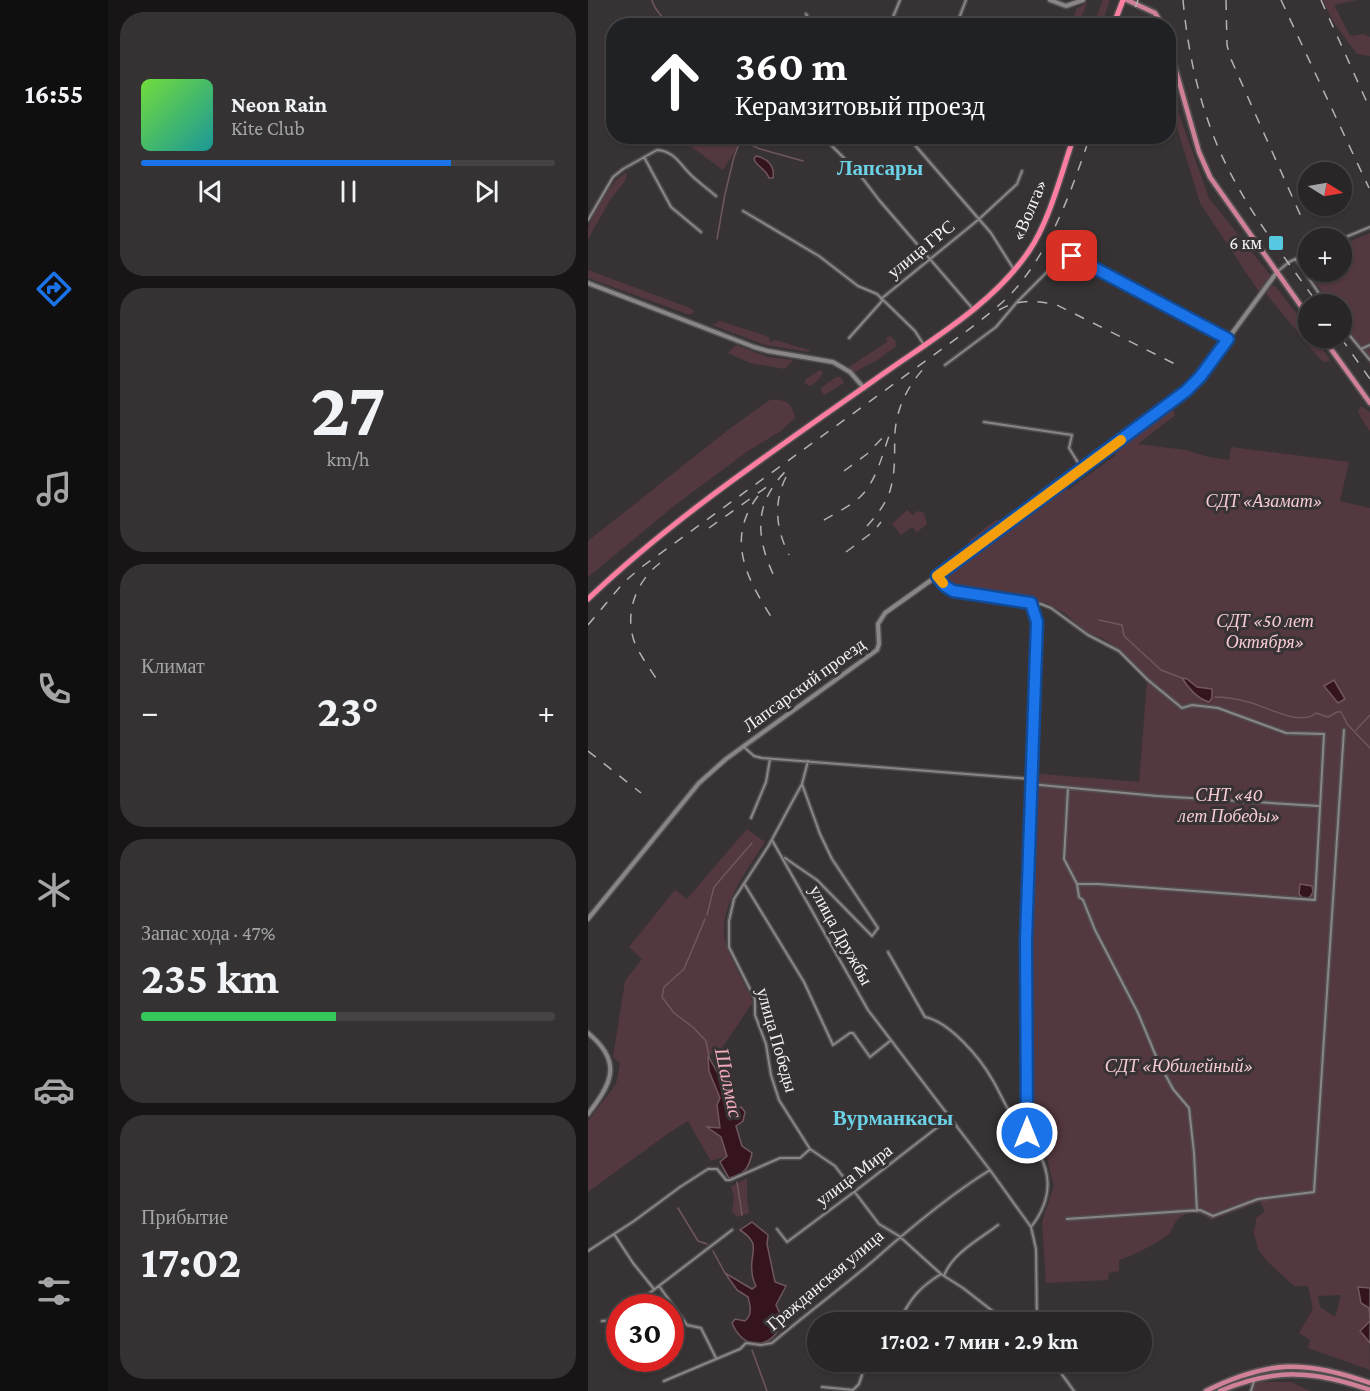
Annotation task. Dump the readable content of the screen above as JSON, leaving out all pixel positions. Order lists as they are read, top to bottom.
{
  "streets": {
    "highway": ["«Волга»"],
    "street": [
      "улица ГРС",
      "Лапсарский проезд",
      "улица Дружбы",
      "улица Победы",
      "улица Мира",
      "Гражданская улица"
    ]
  },
  "crossings": [
    ["улица Дружбы", "улица Победы"],
    ["улица Дружбы", "улица Мира"],
    ["улица Дружбы", "Гражданская улица"],
    ["улица Победы", "улица Мира"],
    ["улица Победы", "Гражданская улица"]
  ],
  "districts": ["Лапсары", "Вурманкасы"],
  "water": ["Шалмас"],
  "parks": [
    "СДТ «Азамат»",
    "СДТ «50 лет Октября»",
    "СНТ «40 лет Победы»",
    "СДТ «Юбилейный»"
  ],
  "places": {
    "transit": ["6 км"]
  },
  "north": "right",
  "page": {
    "tabs": "16:55",
    "turn": ["360 m", "Керамзитовый проезд"],
    "song": ["Neon Rain", "Kite Club"],
    "map_buttons": ["+", "−"],
    "tile": [
      ["27", "km/h"],
      "Климат",
      ["Запас хода · 47%", "235 km"],
      ["Прибытие", "17:02"]
    ],
    "heat": ["−", "23°", "+"],
    "limit": "30",
    "trip": "17:02 · 7 мин · 2.9 km"
  }
}
